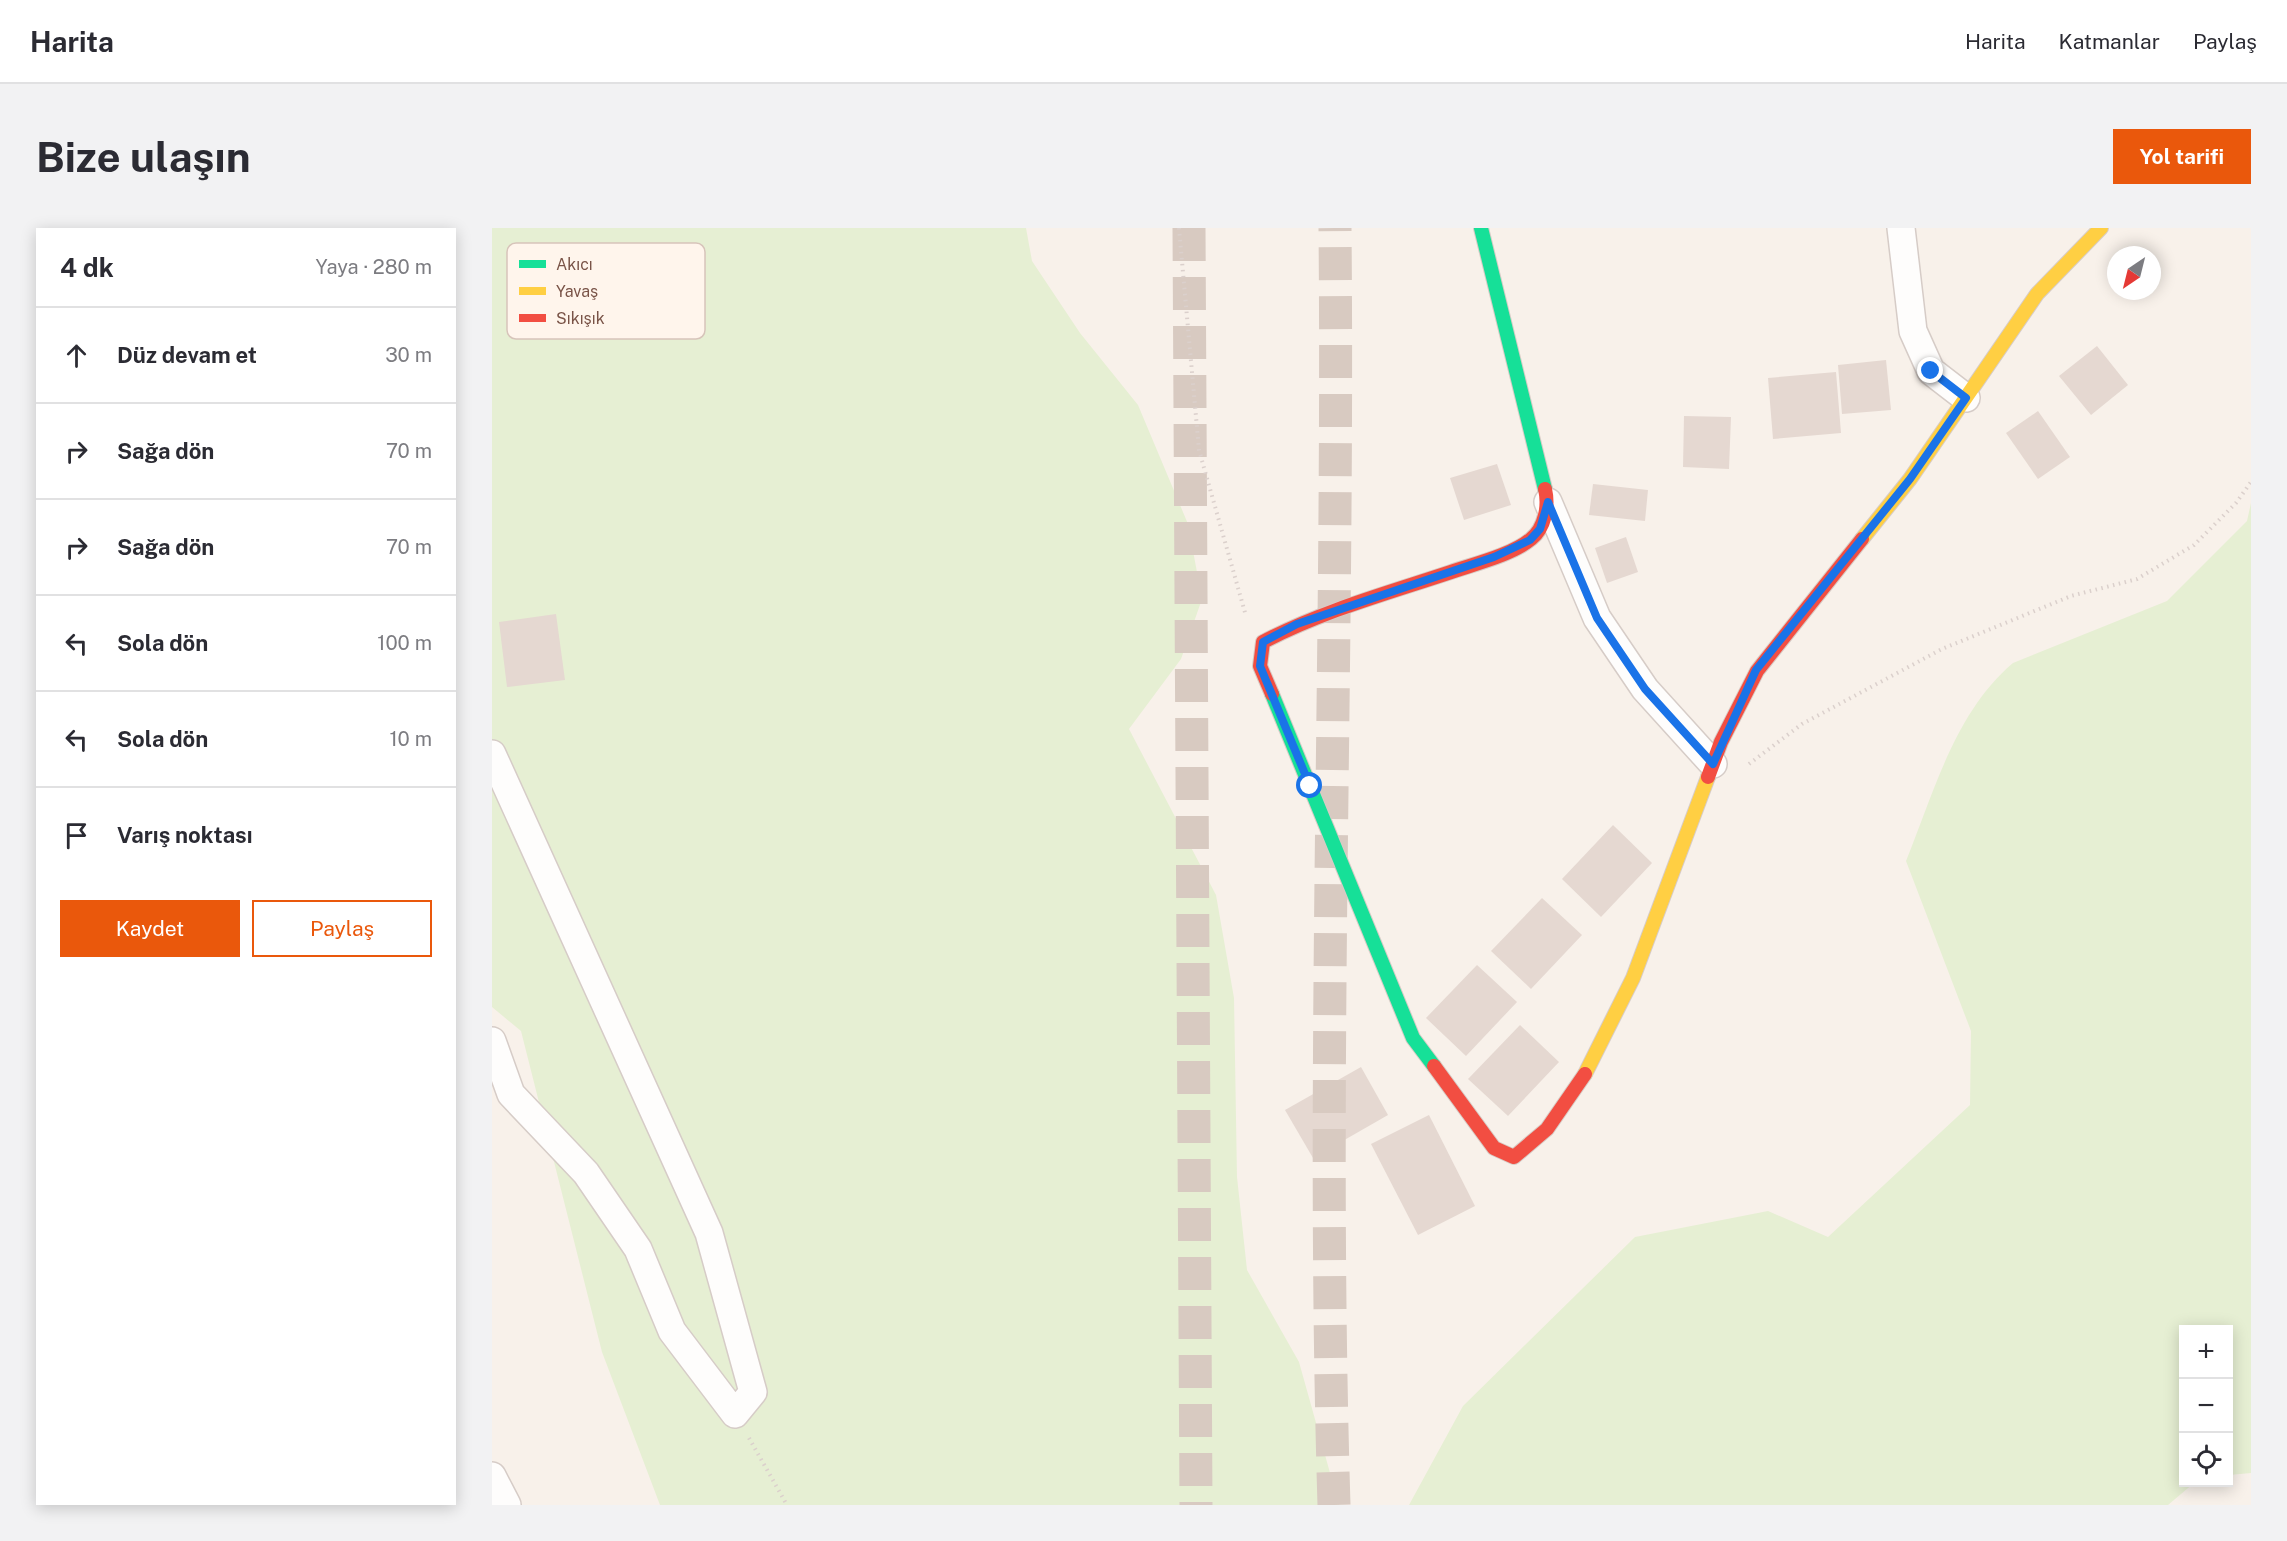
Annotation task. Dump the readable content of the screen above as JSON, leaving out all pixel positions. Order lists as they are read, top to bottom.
{
  "legend": ["Akıcı", "Yavaş", "Sıkışık"],
  "north": "bottom left",
  "page": {
    "header": "Harita",
    "nav": ["Harita", "Katmanlar", "Paylaş"],
    "buttons": [
      "Yol tarifi",
      ["Kaydet", "Paylaş"]
    ],
    "title": "Bize ulaşın",
    "heading": ["4 dk", "Yaya · 280 m"],
    "list": [
      ["Düz devam et", "30 m"],
      ["Sağa dön", "70 m"],
      ["Sağa dön", "70 m"],
      ["Sola dön", "100 m"],
      ["Sola dön", "10 m"],
      "Varış noktası"
    ],
    "map_buttons": ["+", "−"]
  }
}
